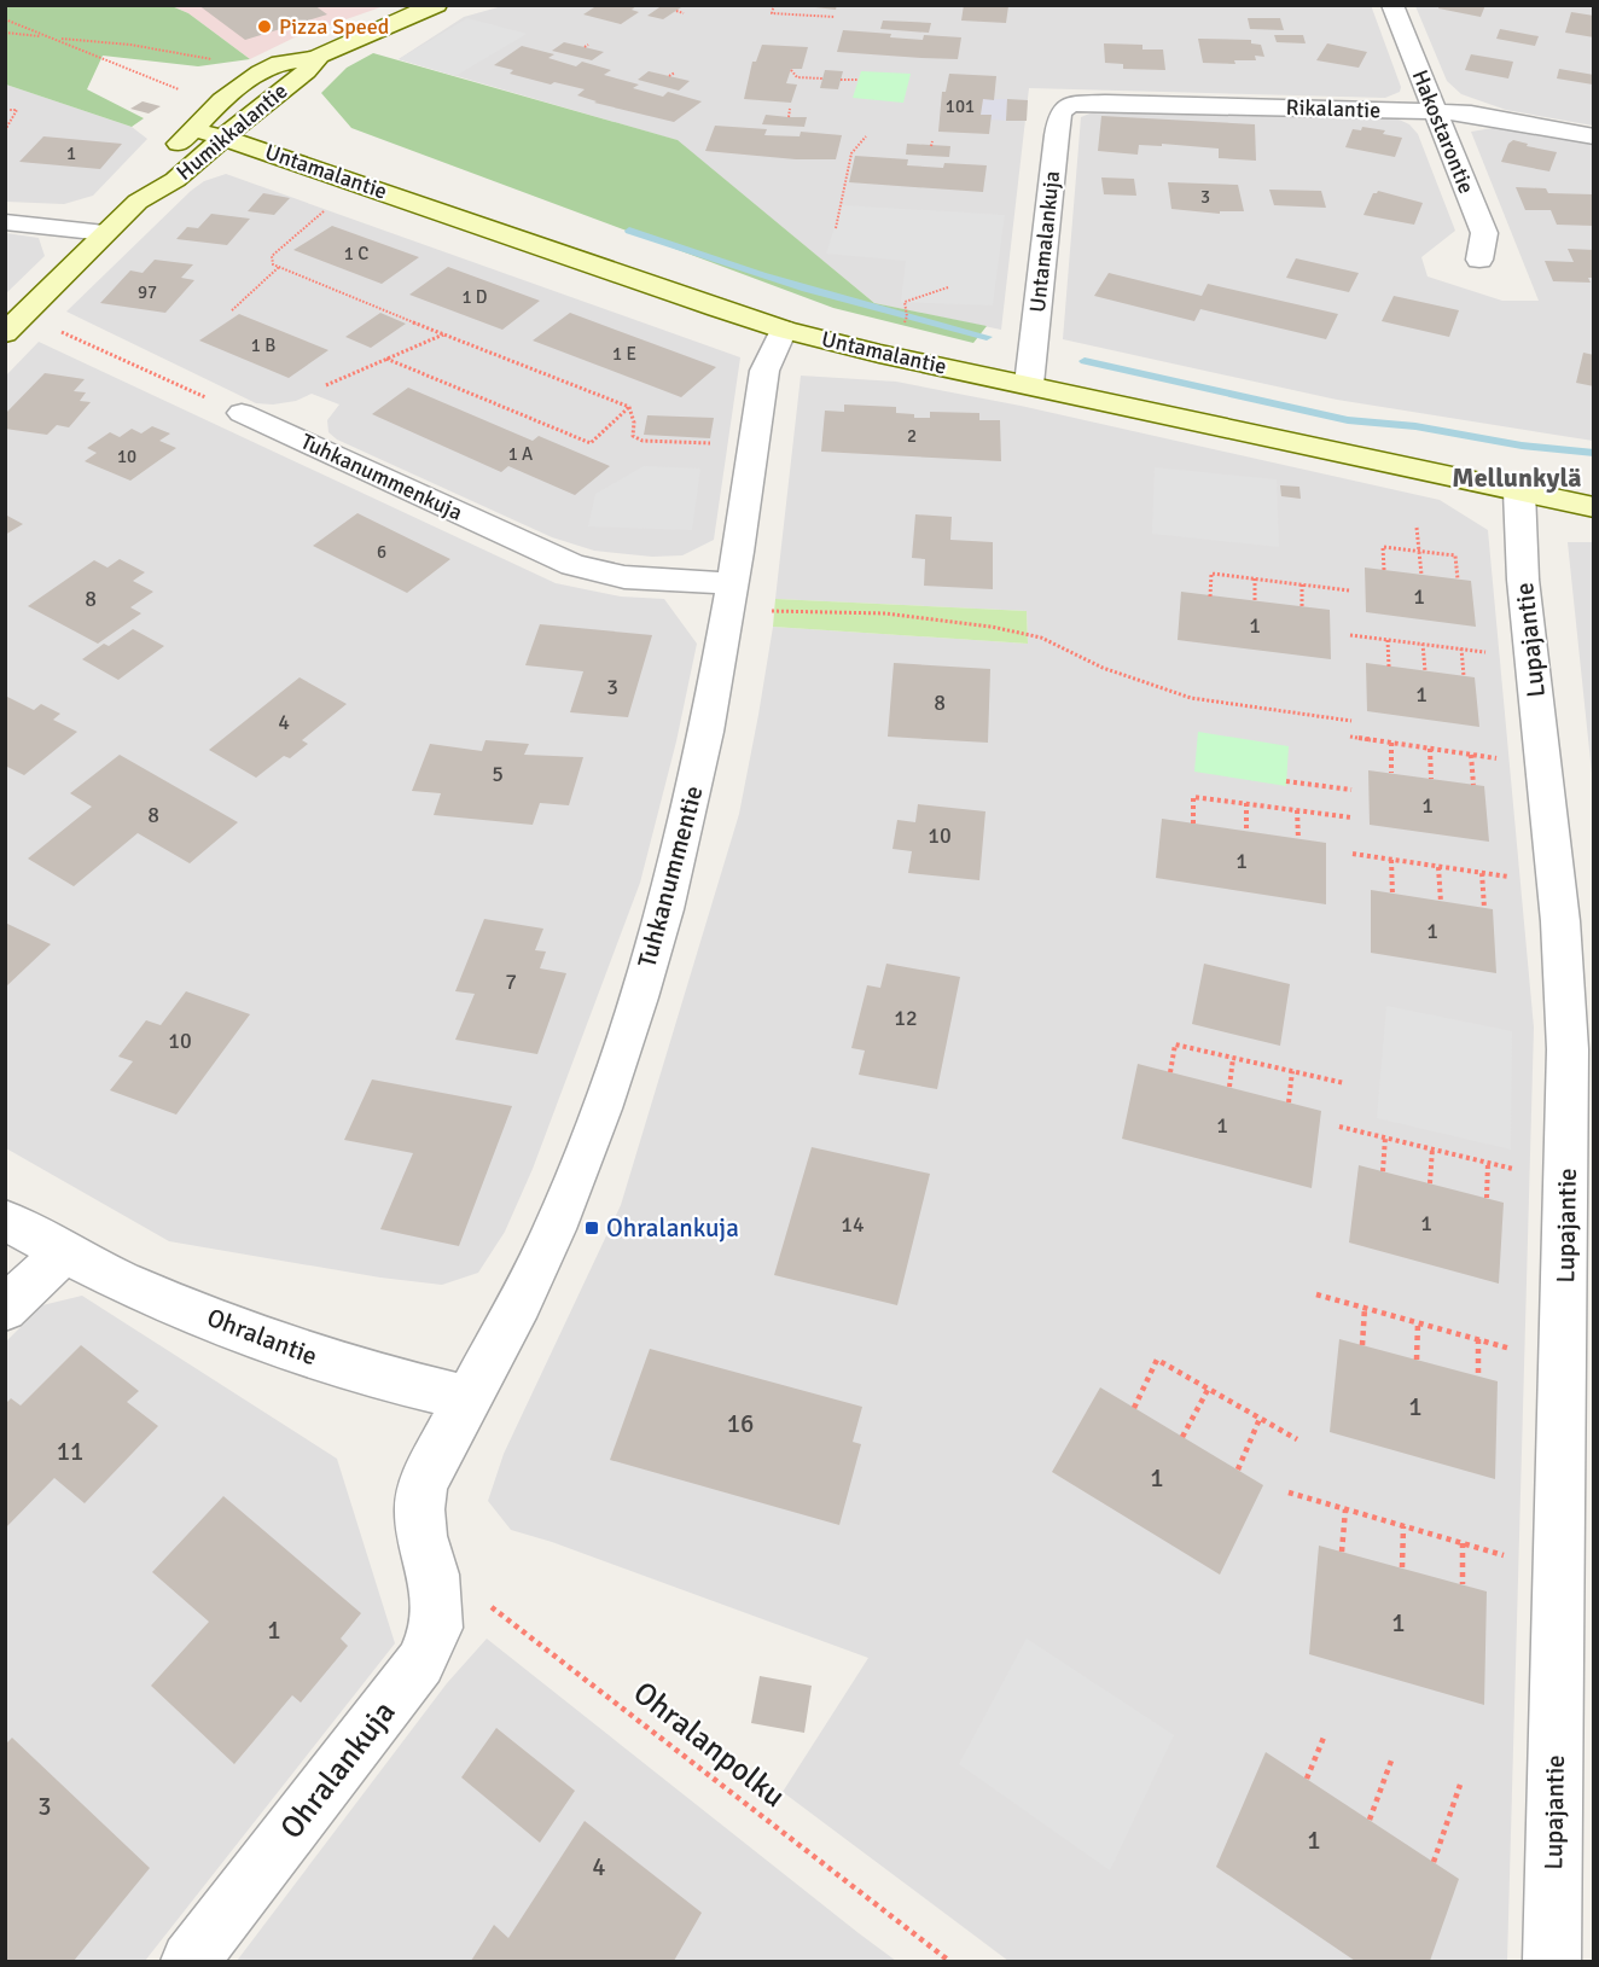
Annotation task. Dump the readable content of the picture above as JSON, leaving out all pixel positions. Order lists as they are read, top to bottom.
{
  "streets": {
    "street": [
      "Rikalantie",
      "Humikkalantie",
      "Hakostarontie",
      "Untamalantie",
      "Untamalankuja",
      "Tuhkanummenkuja",
      "Lupajantie",
      "Tuhkanummentie",
      "Ohralantie",
      "Ohralankuja"
    ],
    "path": ["Ohralanpolku"]
  },
  "crossings": [
    ["Rikalantie", "Hakostarontie"],
    ["Rikalantie", "Untamalankuja"],
    ["Humikkalantie", "Untamalantie"],
    ["Untamalantie", "Untamalankuja"],
    ["Untamalantie", "Lupajantie"],
    ["Untamalantie", "Tuhkanummentie"],
    ["Tuhkanummenkuja", "Tuhkanummentie"],
    ["Tuhkanummentie", "Ohralantie"],
    ["Tuhkanummentie", "Ohralankuja"],
    ["Ohralantie", "Ohralankuja"],
    ["Ohralanpolku", "Ohralankuja"]
  ],
  "districts": ["Mellunkylä"],
  "places": {
    "other": ["Pizza Speed"],
    "transit": ["Ohralankuja"]
  },
  "house_numbers": [
    "101",
    "1",
    "3",
    "1 C",
    "97",
    "1 D",
    "1 B",
    "1 E",
    "2",
    "1 A",
    "10",
    "6",
    "1",
    "8",
    "1",
    "3",
    "1",
    "8",
    "4",
    "5",
    "1",
    "8",
    "10",
    "1",
    "1",
    "7",
    "12",
    "10",
    "1",
    "1",
    "14",
    "1",
    "16",
    "11",
    "1",
    "1",
    "1",
    "3",
    "1",
    "4"
  ]
}
